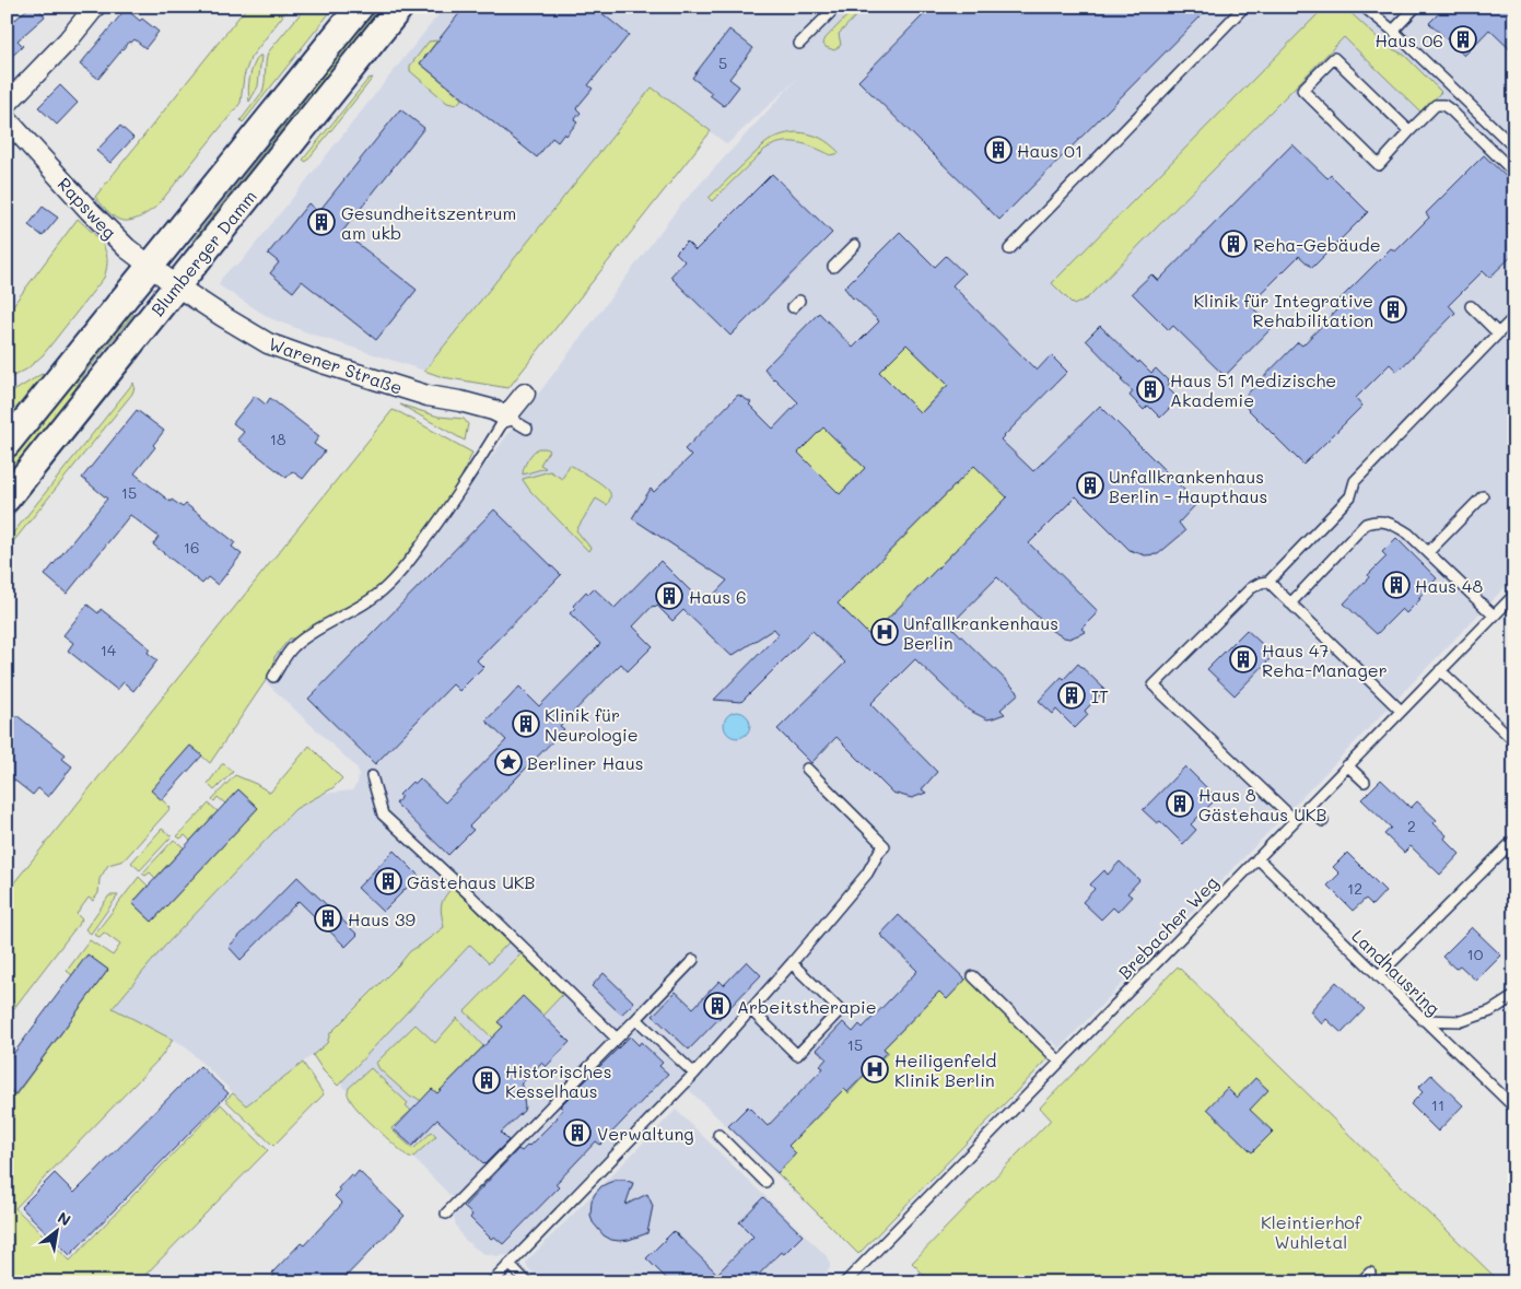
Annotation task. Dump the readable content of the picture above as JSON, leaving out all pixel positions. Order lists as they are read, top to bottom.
{
  "streets": {
    "main road": ["Blumberger Damm"],
    "street": ["Rapsweg", "Warener Straße"],
    "lane": ["Brebacher Weg", "Landhausring"]
  },
  "crossings": [
    ["Rapsweg", "Blumberger Damm"],
    ["Rapsweg", "Warener Straße"],
    ["Blumberger Damm", "Warener Straße"],
    ["Brebacher Weg", "Landhausring"]
  ],
  "parks": ["Kleintierhof Wuhletal"],
  "places": {
    "building": [
      "Haus 06",
      "Haus 01",
      "Gesundheitszentrum am ukb",
      "Reha-Gebäude",
      "Klinik für Integrative Rehabilitation",
      "Haus 51 Medizische Akademie",
      "Unfallkrankenhaus Berlin - Haupthaus",
      "Haus 48",
      "Haus 6",
      "Haus 47 Reha-Manager",
      "IT",
      "Klinik für Neurologie",
      "Haus 8 Gästehaus UKB",
      "Gästehaus UKB",
      "Haus 39",
      "Arbeitstherapie",
      "Historisches Kesselhaus",
      "Verwaltung"
    ],
    "hospital": ["Unfallkrankenhaus Berlin", "Heiligenfeld Klinik Berlin"],
    "place": ["Berliner Haus"]
  },
  "house_numbers": [
    "5",
    "18",
    "15",
    "16",
    "14",
    "2",
    "12",
    "10",
    "15",
    "11"
  ],
  "north": "top right"
}
